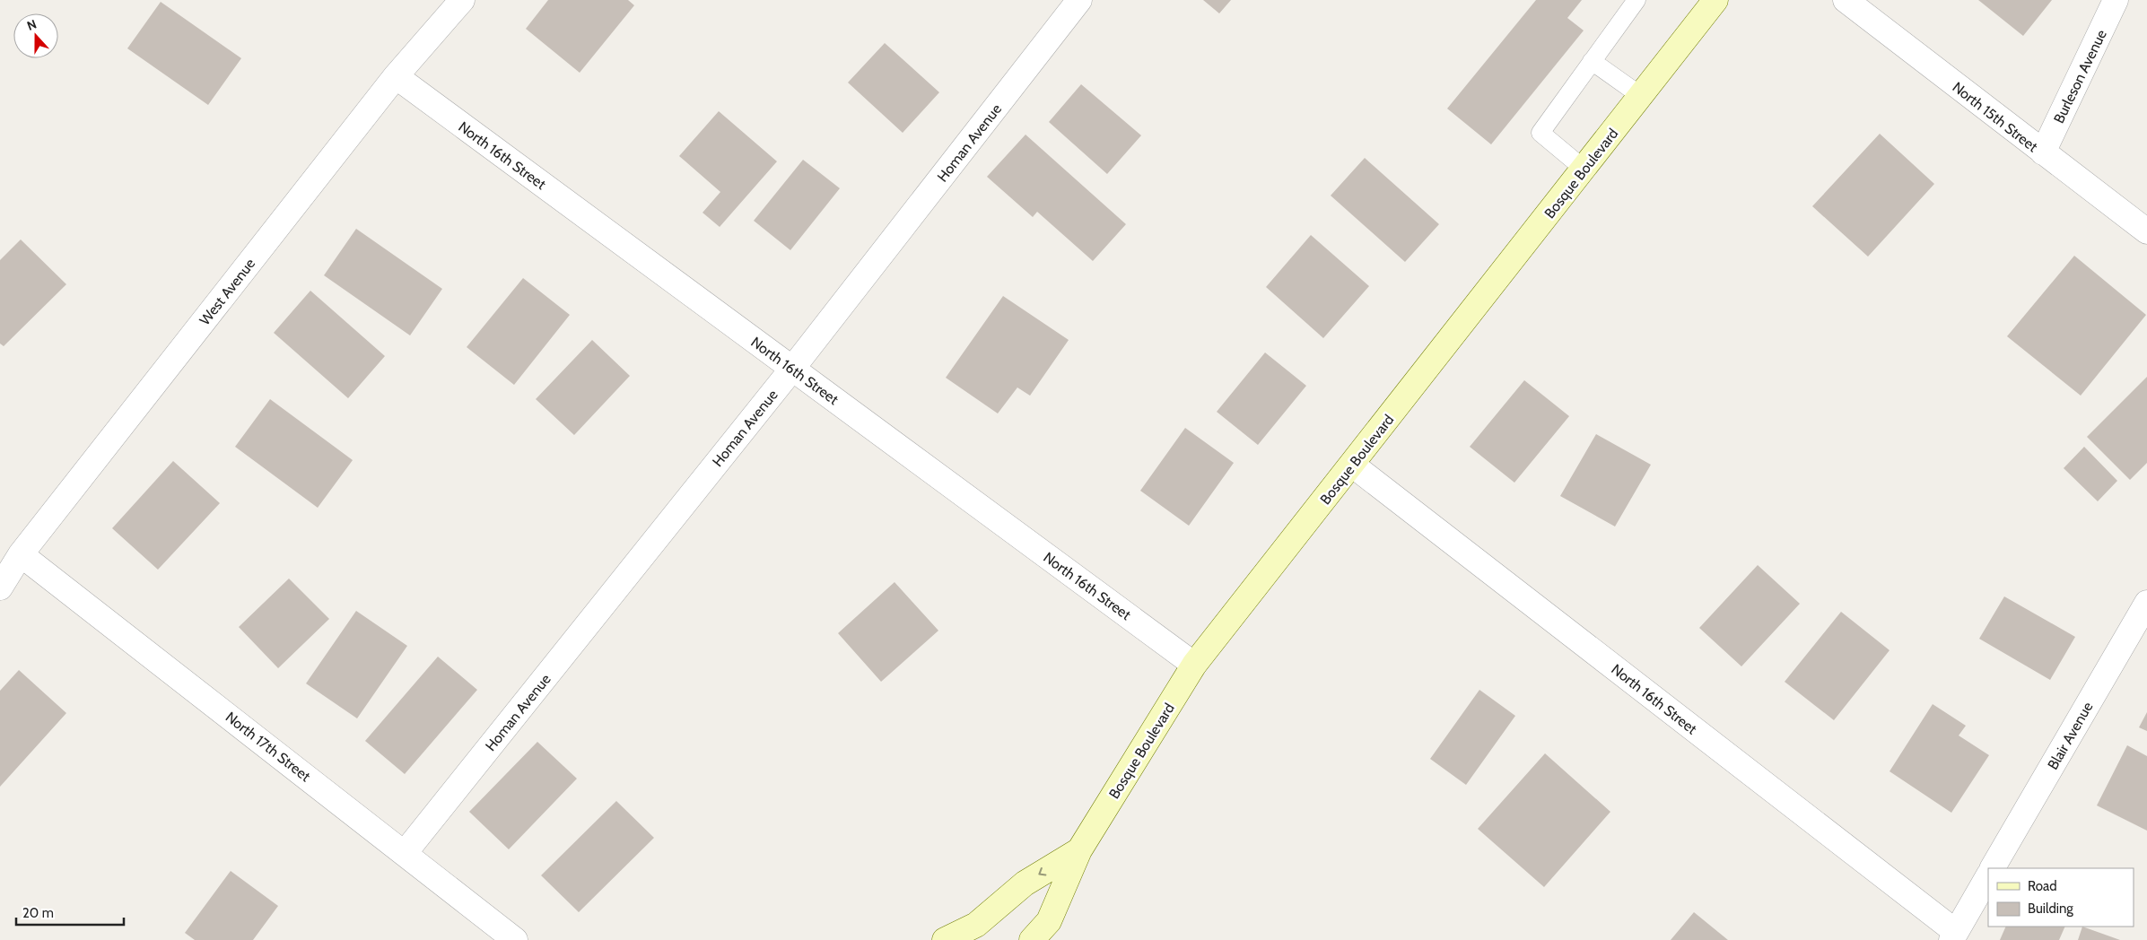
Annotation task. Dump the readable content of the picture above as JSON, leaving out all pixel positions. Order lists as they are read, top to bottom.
{
  "streets": {
    "main road": ["Bosque Boulevard"],
    "street": [
      "Burleson Avenue",
      "North 15th Street",
      "Homan Avenue",
      "North 16th Street",
      "West Avenue",
      "Blair Avenue",
      "North 17th Street"
    ]
  },
  "crossings": [
    ["Burleson Avenue", "North 15th Street"],
    ["Homan Avenue", "North 16th Street"],
    ["Homan Avenue", "North 17th Street"],
    ["North 16th Street", "Bosque Boulevard"],
    ["North 16th Street", "West Avenue"],
    ["West Avenue", "North 17th Street"]
  ],
  "legend": ["Road", "Building"],
  "scale_bar": "20 m",
  "north": "top"
}
